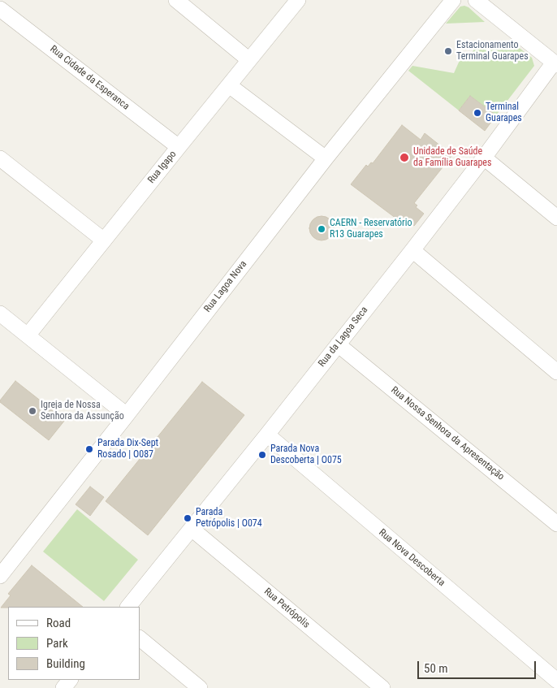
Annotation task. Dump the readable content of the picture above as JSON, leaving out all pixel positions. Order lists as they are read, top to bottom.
{
  "streets": {
    "street": [
      "Rua Cidade da Esperanca",
      "Rua Igapo",
      "Rua Lagoa Nova",
      "Rua da Lagoa Seca",
      "Rua Nossa Senhora da Apresentação",
      "Rua Nova Descoberta",
      "Rua Petrópolis"
    ]
  },
  "crossings": [
    ["Rua Cidade da Esperanca", "Rua Igapo"],
    ["Rua da Lagoa Seca", "Rua Nossa Senhora da Apresentação"],
    ["Rua da Lagoa Seca", "Rua Nova Descoberta"],
    ["Rua da Lagoa Seca", "Rua Petrópolis"]
  ],
  "places": [
    "Estacionamento Terminal Guarapes",
    "Terminal Guarapes",
    "Unidade de Saúde da Família Guarapes",
    "CAERN - Reservatório R13 Guarapes",
    "Igreja de Nossa Senhora da Assunção",
    "Parada Dix-Sept Rosado | O087",
    "Parada Nova Descoberta | O075",
    "Parada Petrópolis | O074"
  ],
  "legend": ["Road", "Park", "Building"],
  "scale_bar": "50 m"
}
